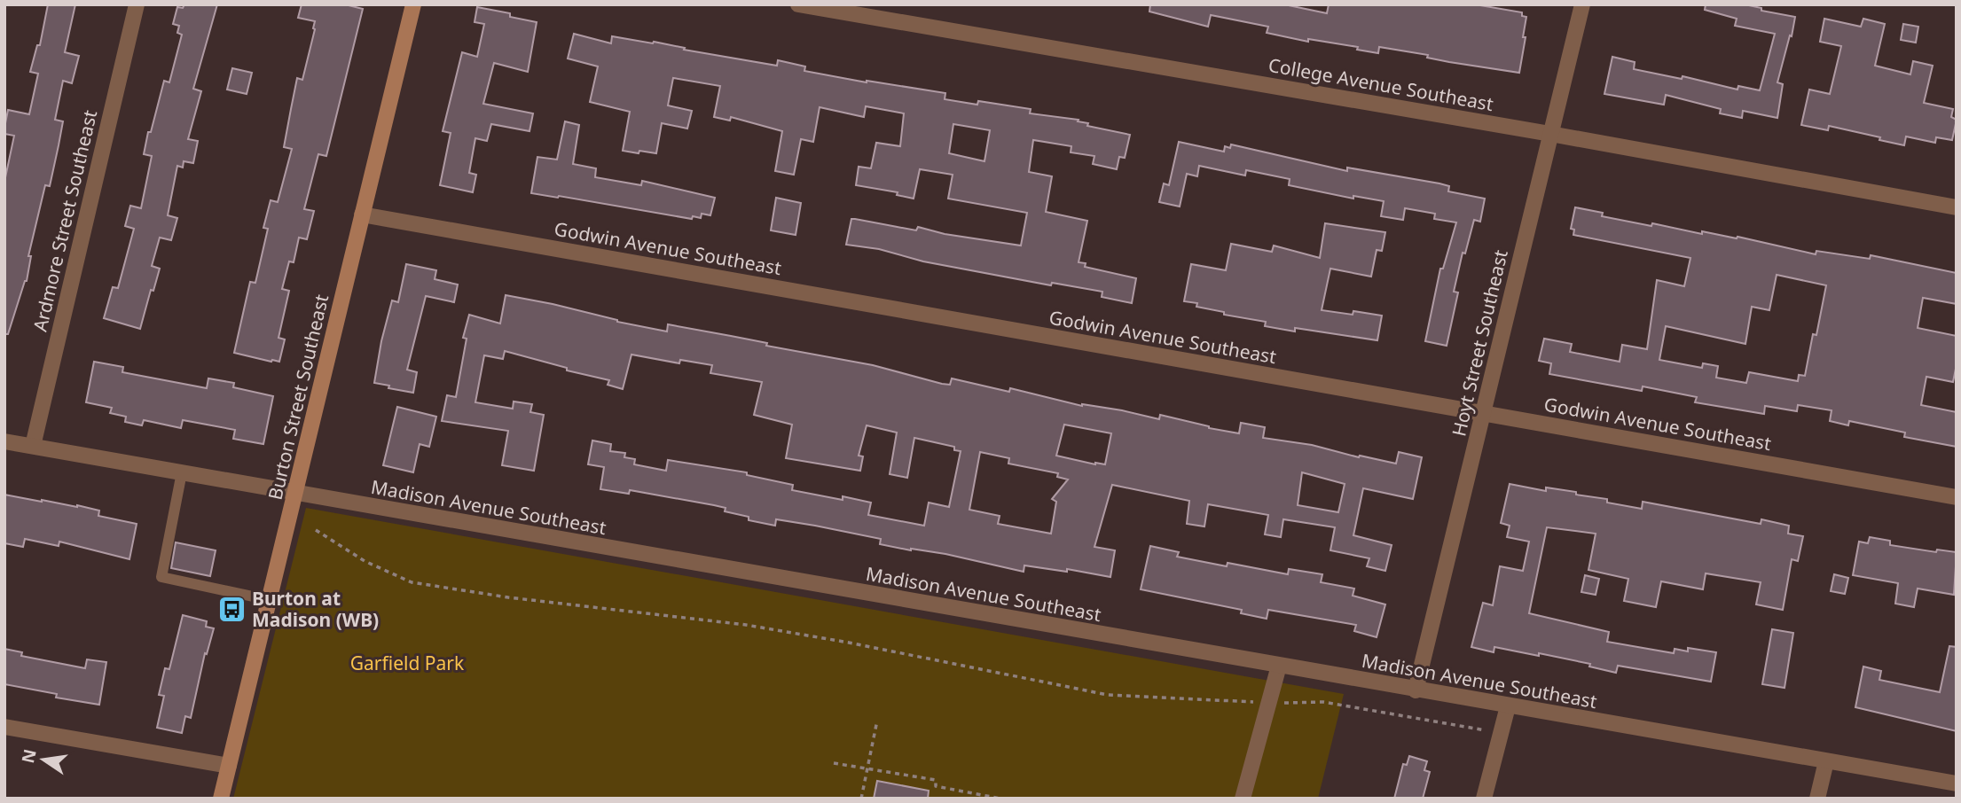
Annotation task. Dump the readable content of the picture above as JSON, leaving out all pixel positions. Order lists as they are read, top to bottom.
{
  "streets": {
    "main road": ["Burton Street Southeast"],
    "street": [
      "College Avenue Southeast",
      "Ardmore Street Southeast",
      "Godwin Avenue Southeast",
      "Hoyt Street Southeast",
      "Madison Avenue Southeast"
    ]
  },
  "crossings": [
    ["College Avenue Southeast", "Hoyt Street Southeast"],
    ["Ardmore Street Southeast", "Madison Avenue Southeast"],
    ["Godwin Avenue Southeast", "Hoyt Street Southeast"],
    ["Godwin Avenue Southeast", "Burton Street Southeast"],
    ["Hoyt Street Southeast", "Madison Avenue Southeast"],
    ["Burton Street Southeast", "Madison Avenue Southeast"]
  ],
  "parks": ["Garfield Park"],
  "places": {
    "bus stop": ["Burton at Madison (WB)"]
  },
  "north": "left"
}
